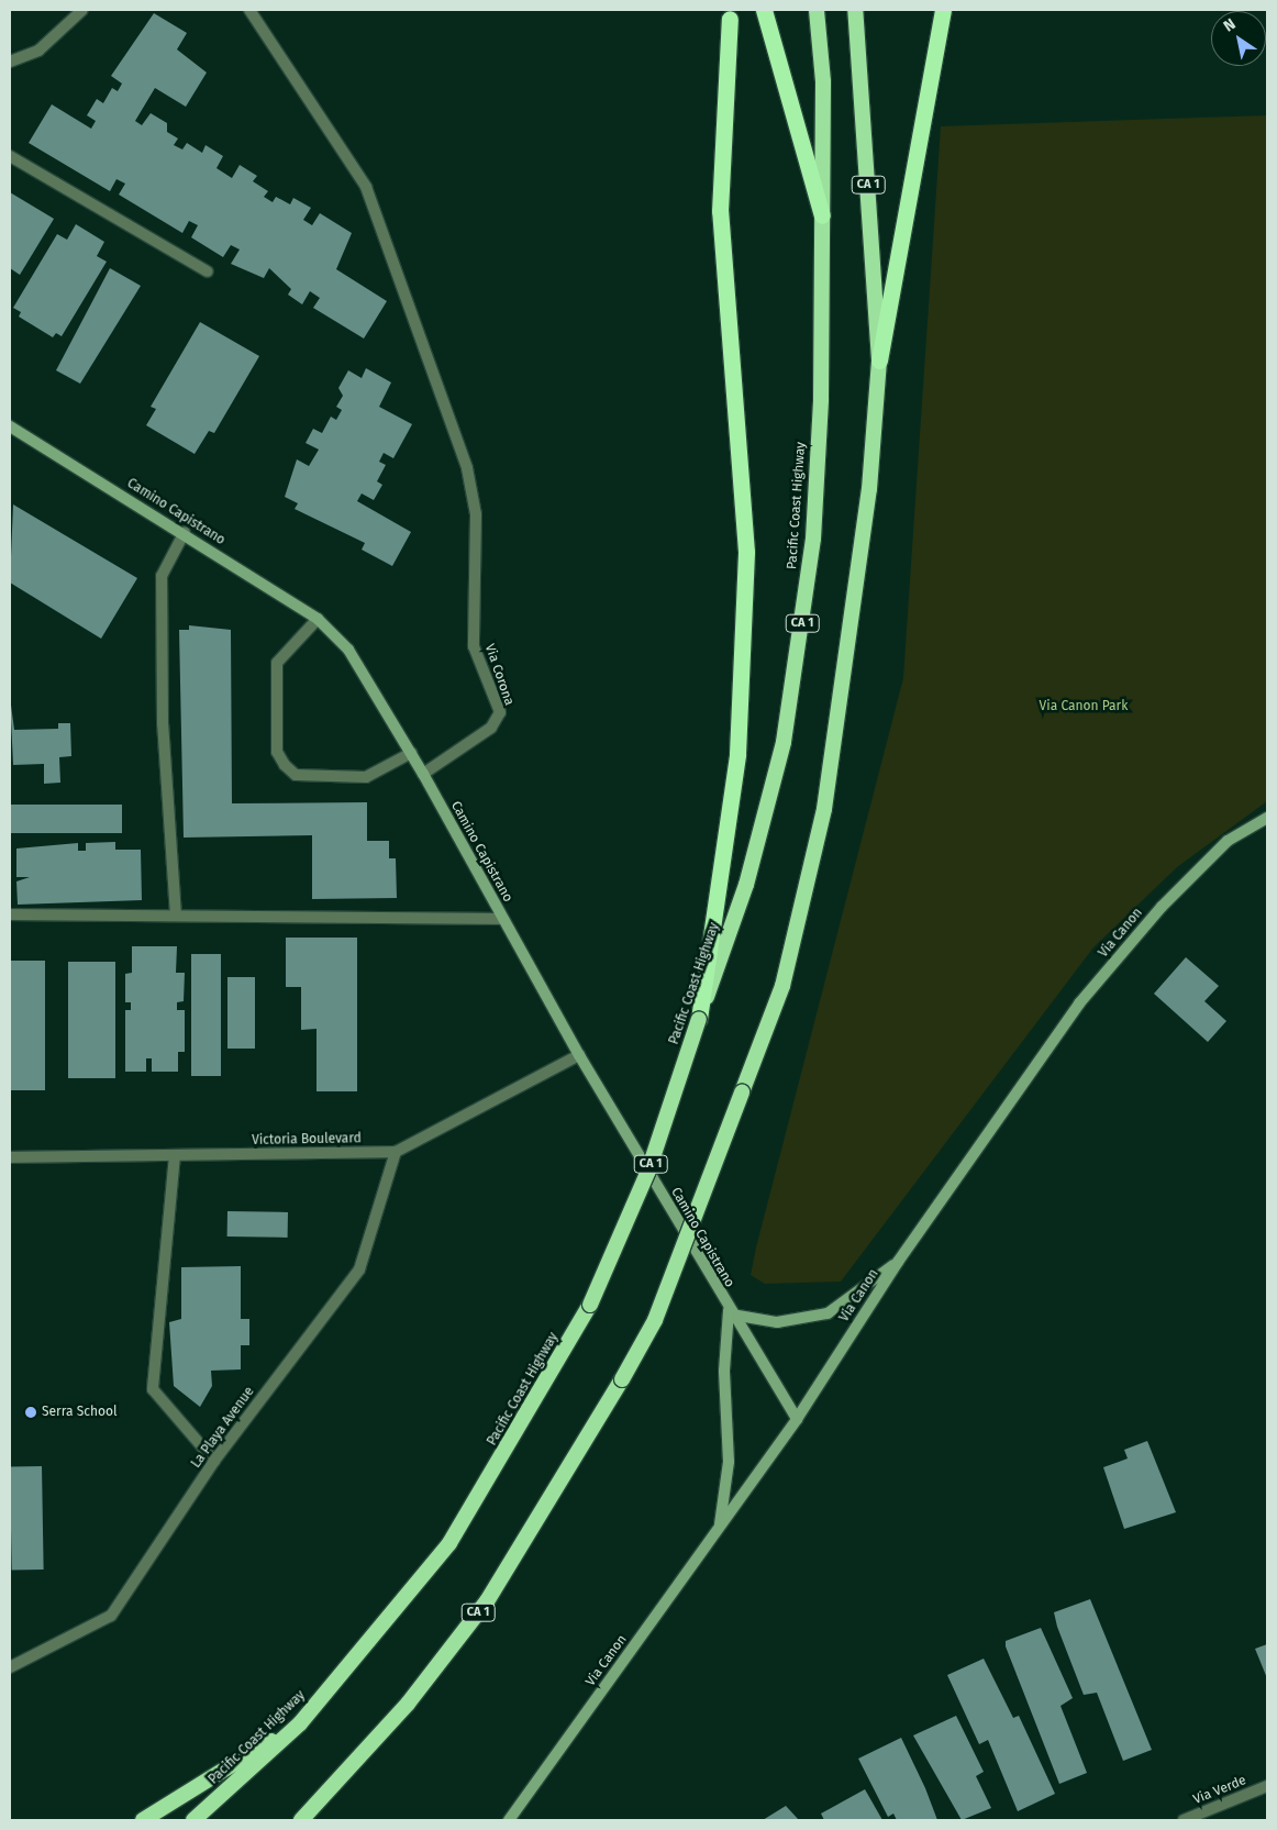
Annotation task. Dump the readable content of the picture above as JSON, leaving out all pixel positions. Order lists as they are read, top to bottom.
{
  "streets": {
    "highway": ["CA 1", "Pacific Coast Highway"],
    "main road": ["Camino Capistrano", "Via Canon"],
    "street": [
      "Via Corona",
      "Victoria Boulevard",
      "La Playa Avenue",
      "Via Verde"
    ]
  },
  "crossings": [
    ["Camino Capistrano", "Via Corona"],
    ["Camino Capistrano", "Via Canon"],
    ["Camino Capistrano", "Victoria Boulevard"],
    ["Victoria Boulevard", "La Playa Avenue"]
  ],
  "parks": ["Via Canon Park"],
  "places": ["Serra School"],
  "north": "top left"
}
